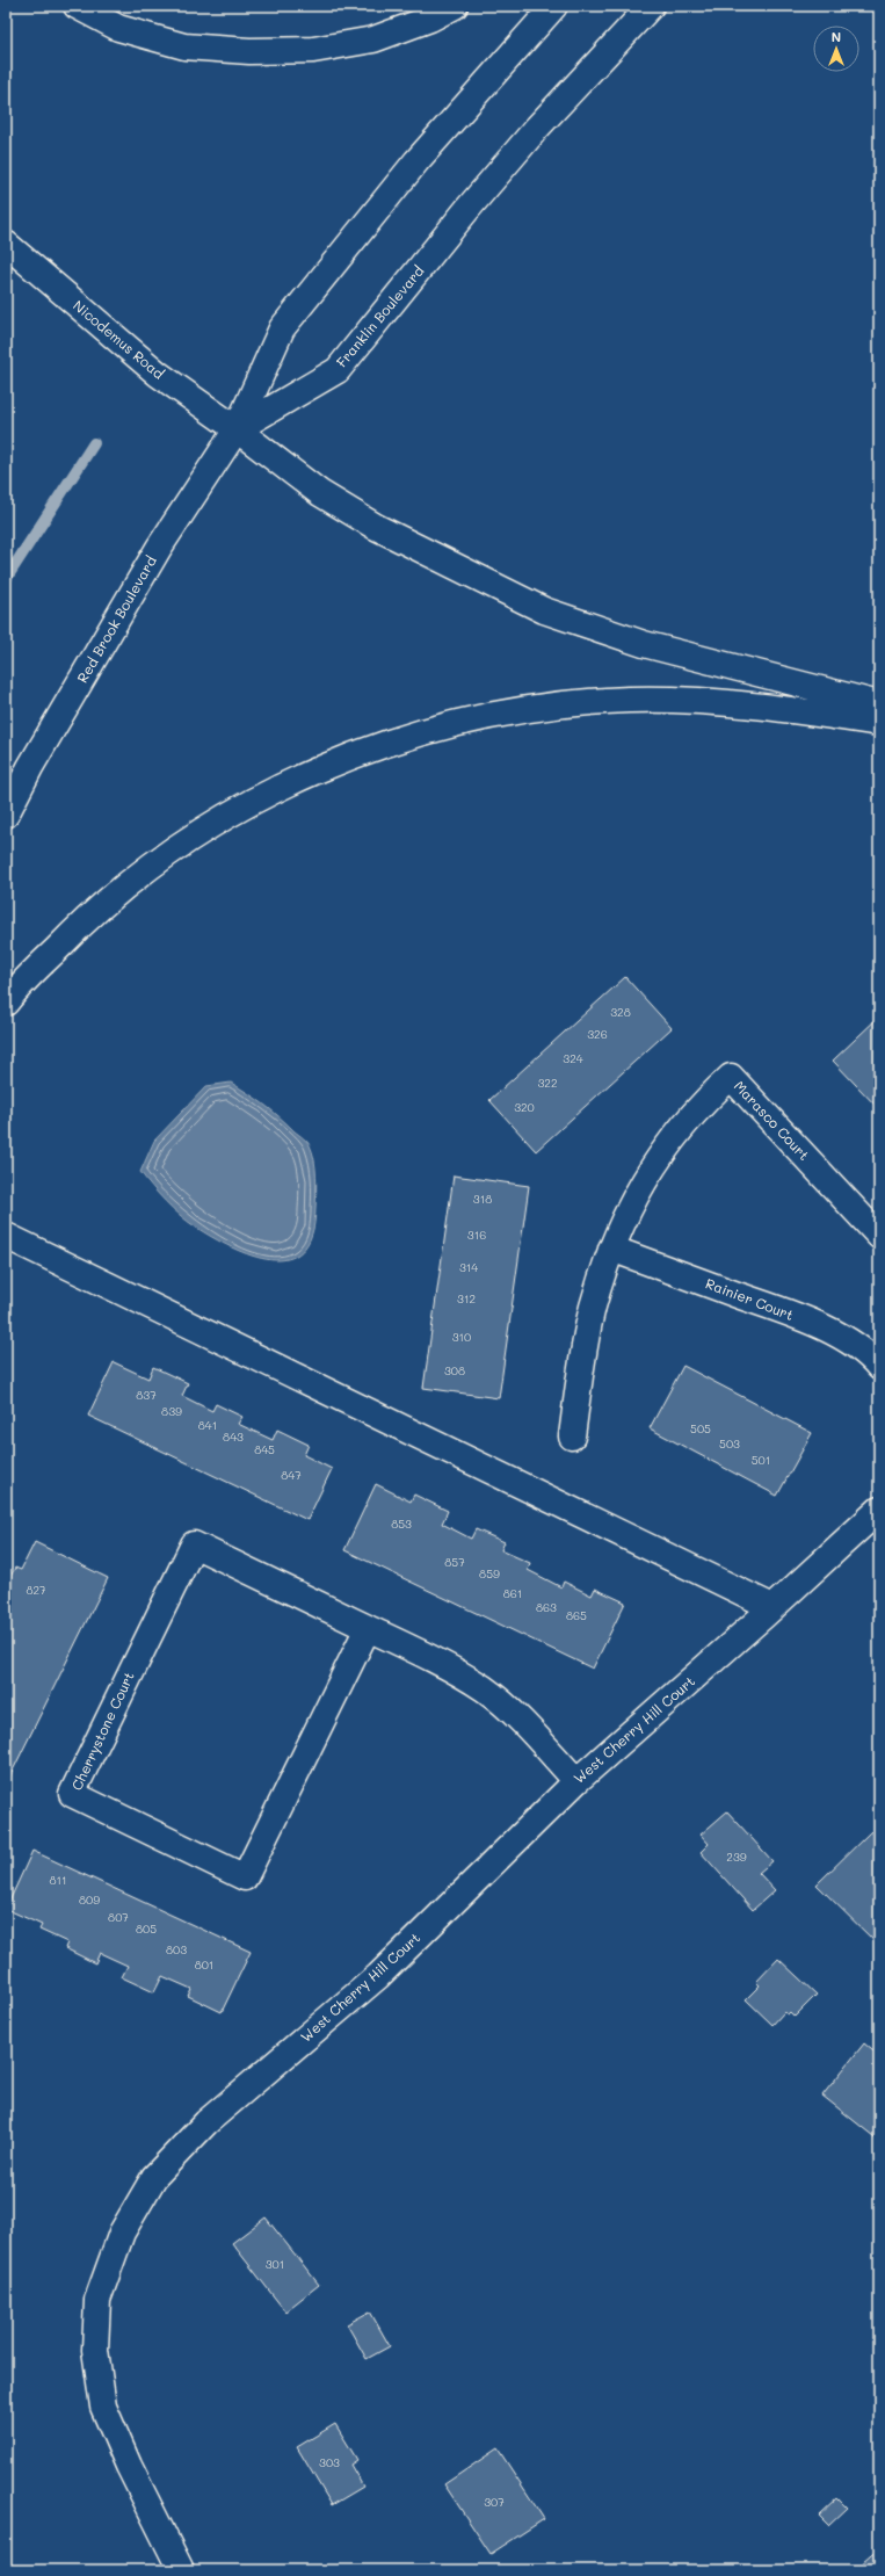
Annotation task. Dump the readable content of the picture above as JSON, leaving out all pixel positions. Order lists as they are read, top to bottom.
{
  "streets": {
    "main road": [
      "Franklin Boulevard",
      "Nicodemus Road",
      "Red Brook Boulevard",
      "Marasco Court",
      "Rainier Court",
      "West Cherry Hill Court",
      "Cherrystone Court"
    ]
  },
  "crossings": [
    ["Franklin Boulevard", "Nicodemus Road"],
    ["Franklin Boulevard", "Red Brook Boulevard"],
    ["Nicodemus Road", "Red Brook Boulevard"],
    ["Marasco Court", "Rainier Court"],
    ["West Cherry Hill Court", "Cherrystone Court"]
  ],
  "house_numbers": [
    "328",
    "326",
    "324",
    "322",
    "320",
    "318",
    "316",
    "314",
    "312",
    "310",
    "308",
    "837",
    "839",
    "841",
    "505",
    "843",
    "503",
    "845",
    "501",
    "847",
    "853",
    "857",
    "859",
    "827",
    "861",
    "863",
    "865",
    "239",
    "811",
    "809",
    "807",
    "805",
    "803",
    "801",
    "301",
    "303",
    "307"
  ],
  "north": "top"
}
